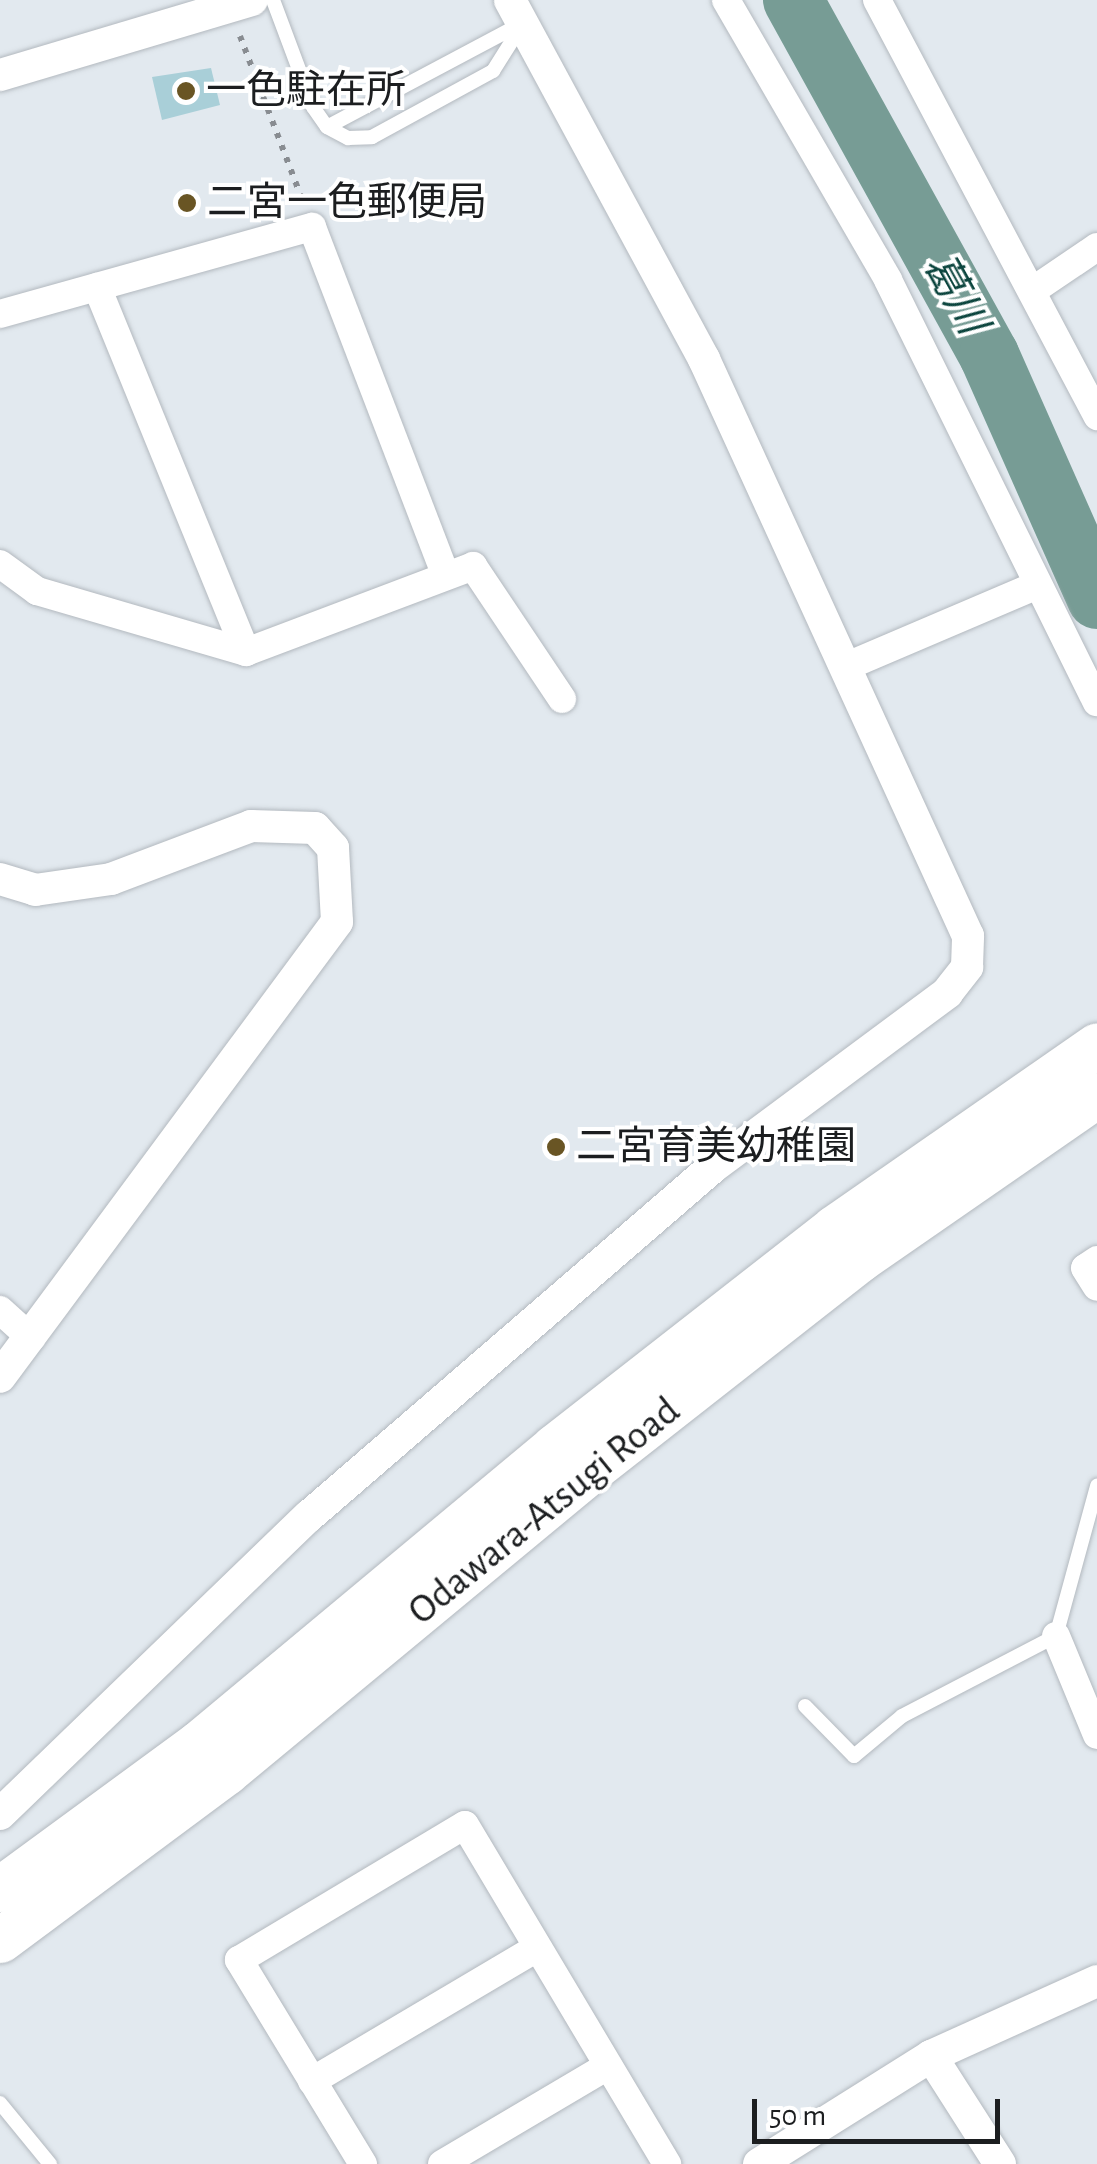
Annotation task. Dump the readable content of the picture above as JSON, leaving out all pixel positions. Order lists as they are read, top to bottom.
{
  "streets": {
    "highway": ["Odawara-Atsugi Road"]
  },
  "water": ["葛川"],
  "places": ["一色駐在所", "二宮一色郵便局", "二宮育美幼稚園"],
  "scale_bar": "50 m"
}
